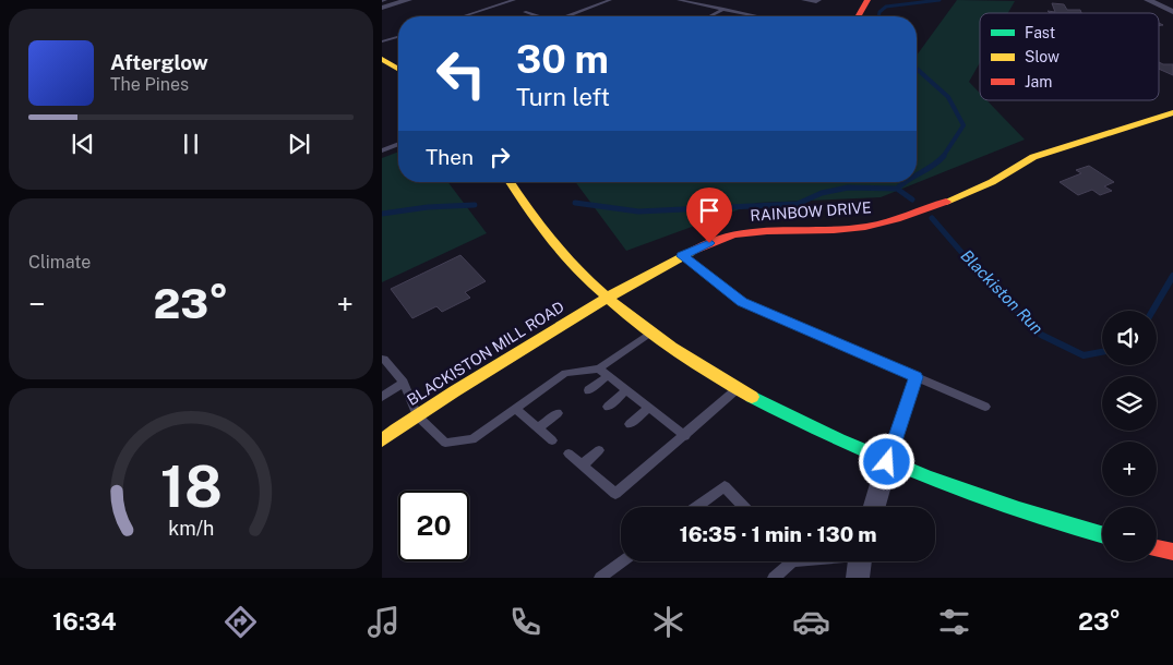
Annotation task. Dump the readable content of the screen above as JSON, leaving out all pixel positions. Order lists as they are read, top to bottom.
{
  "streets": {
    "main road": ["RAINBOW DRIVE", "BLACKISTON MILL ROAD"]
  },
  "crossings": [
    ["RAINBOW DRIVE", "BLACKISTON MILL ROAD"]
  ],
  "water": ["Blackiston Run"],
  "legend": ["Fast", "Slow", "Jam"],
  "page": {
    "turn": ["30 m", "Turn left"],
    "song": ["Afterglow", "The Pines"],
    "then": "Then",
    "tile": "Climate",
    "heat": ["−", "23°", "+"],
    "map_buttons": ["+", "−"],
    "limit": "20",
    "trip": "16:35 · 1 min · 130 m",
    "tabs": ["16:34", "23°"],
    "gauge": ["18", "km/h"]
  }
}
